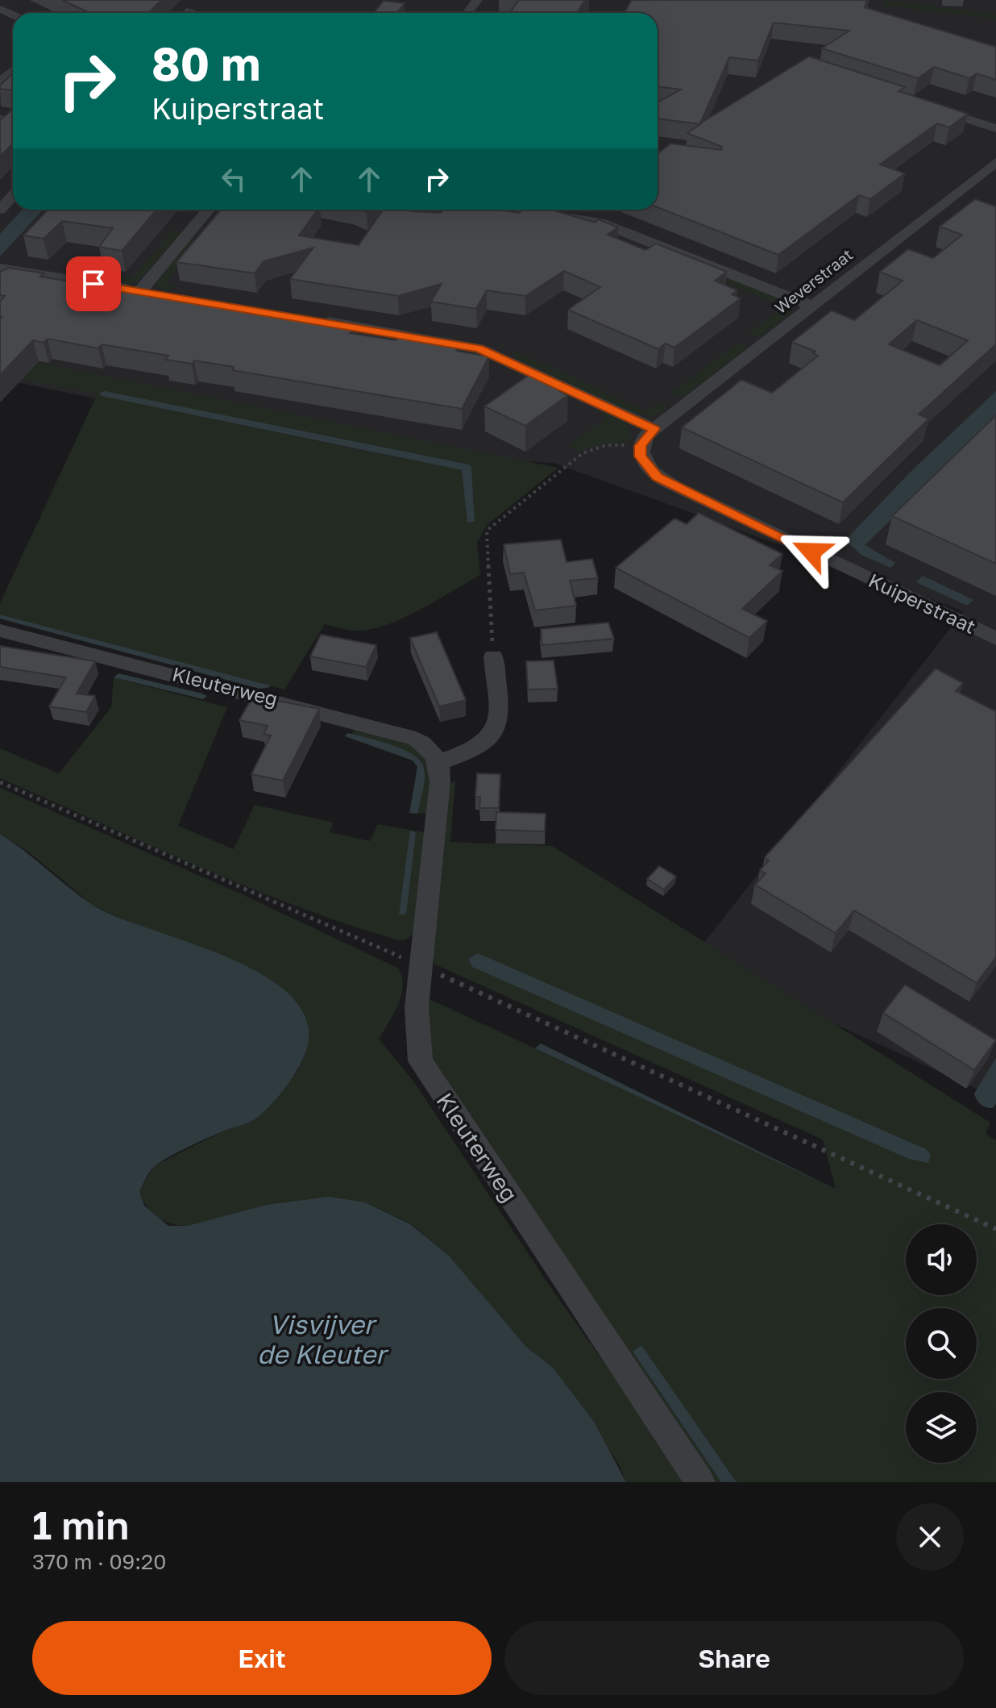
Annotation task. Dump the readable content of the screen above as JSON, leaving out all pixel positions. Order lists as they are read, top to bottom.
{
  "streets": {
    "street": ["Weverstraat", "Kuiperstraat", "Kleuterweg"]
  },
  "water": ["Visvijver de Kleuter"],
  "page": {
    "turn": ["80 m", "Kuiperstraat"],
    "heading": ["1 min", "370 m · 09:20"],
    "buttons": ["Exit", "Share"]
  }
}
